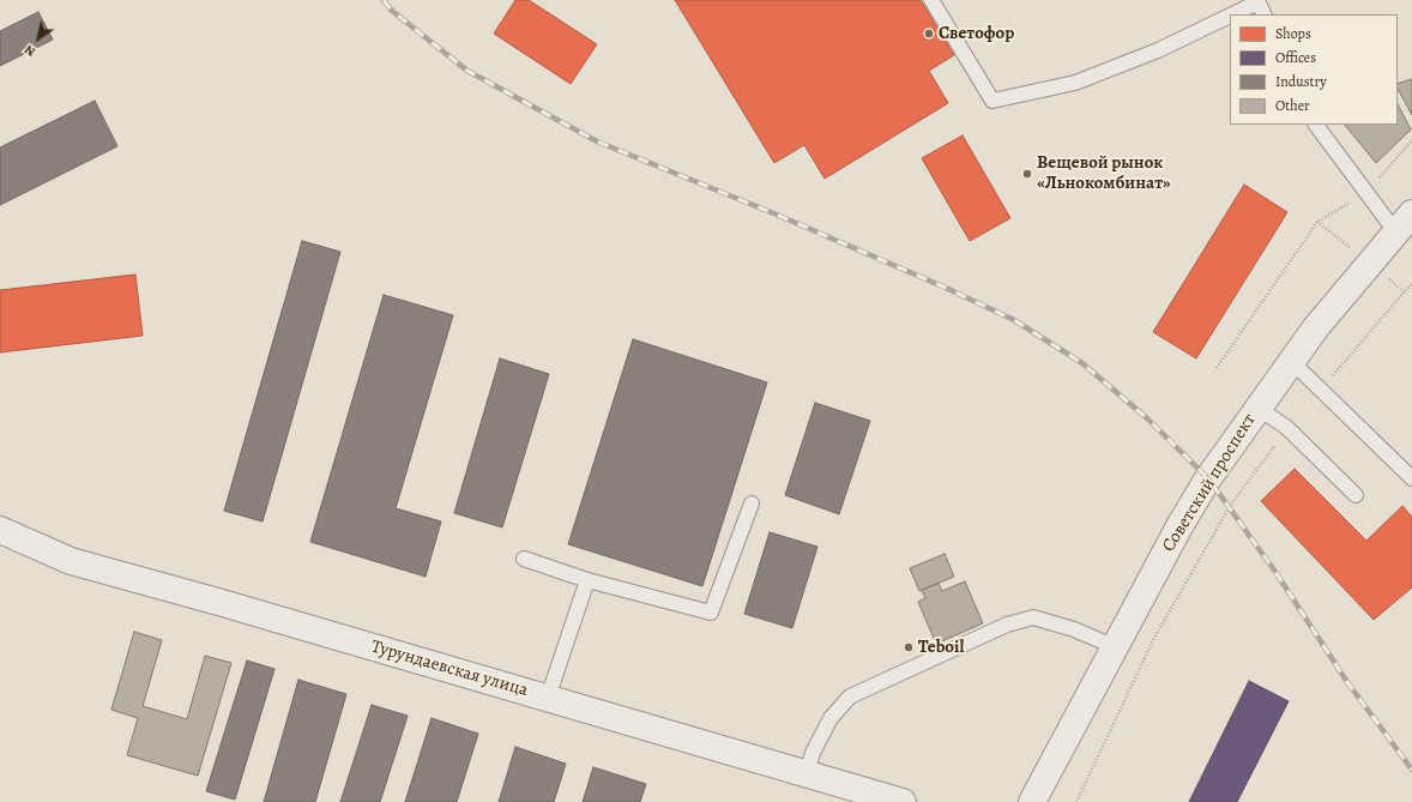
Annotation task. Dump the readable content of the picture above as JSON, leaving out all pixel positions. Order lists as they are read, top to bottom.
{
  "streets": {
    "street": ["Советский проспект", "Турундаевская улица"]
  },
  "places": ["Светофор", "Вещевой рынок «Льнокомбинат»", "Teboil"],
  "legend": [
    "Shops",
    "Offices",
    "Industry",
    "Other"
  ],
  "north": "bottom left"
}
